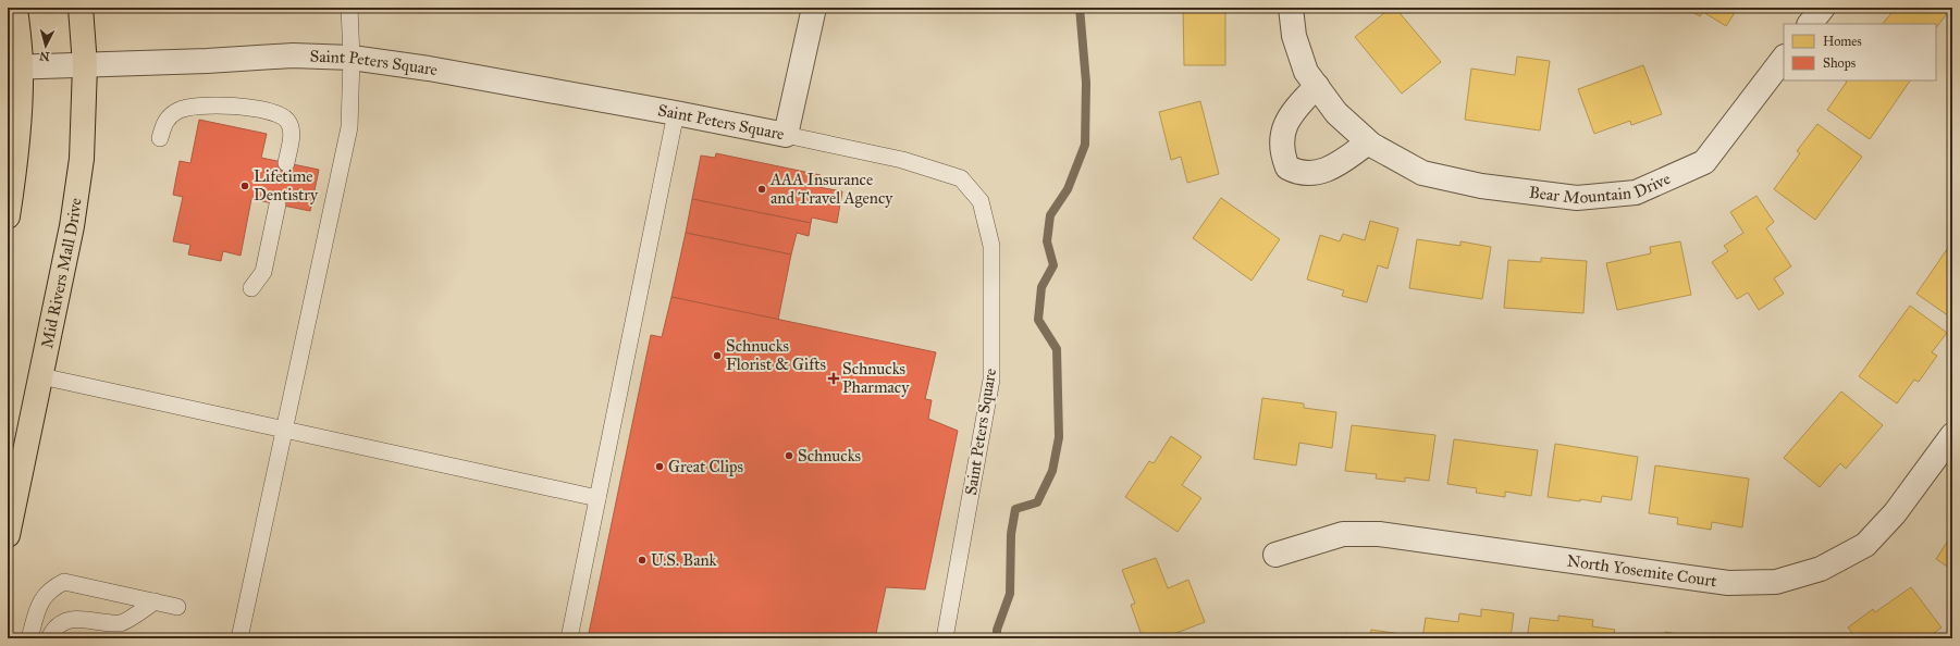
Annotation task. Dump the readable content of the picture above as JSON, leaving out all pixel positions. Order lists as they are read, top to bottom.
{
  "streets": {
    "main road": ["Mid Rivers Mall Drive"],
    "street": ["Saint Peters Square", "Bear Mountain Drive", "North Yosemite Court"]
  },
  "crossings": [
    ["Saint Peters Square", "Mid Rivers Mall Drive"]
  ],
  "places": {
    "other": [
      "Lifetime Dentistry",
      "AAA Insurance and Travel Agency",
      "Schnucks Florist & Gifts",
      "Schnucks",
      "Great Clips",
      "U.S. Bank"
    ],
    "health": ["Schnucks Pharmacy"]
  },
  "legend": ["Homes", "Shops"],
  "north": "bottom"
}
